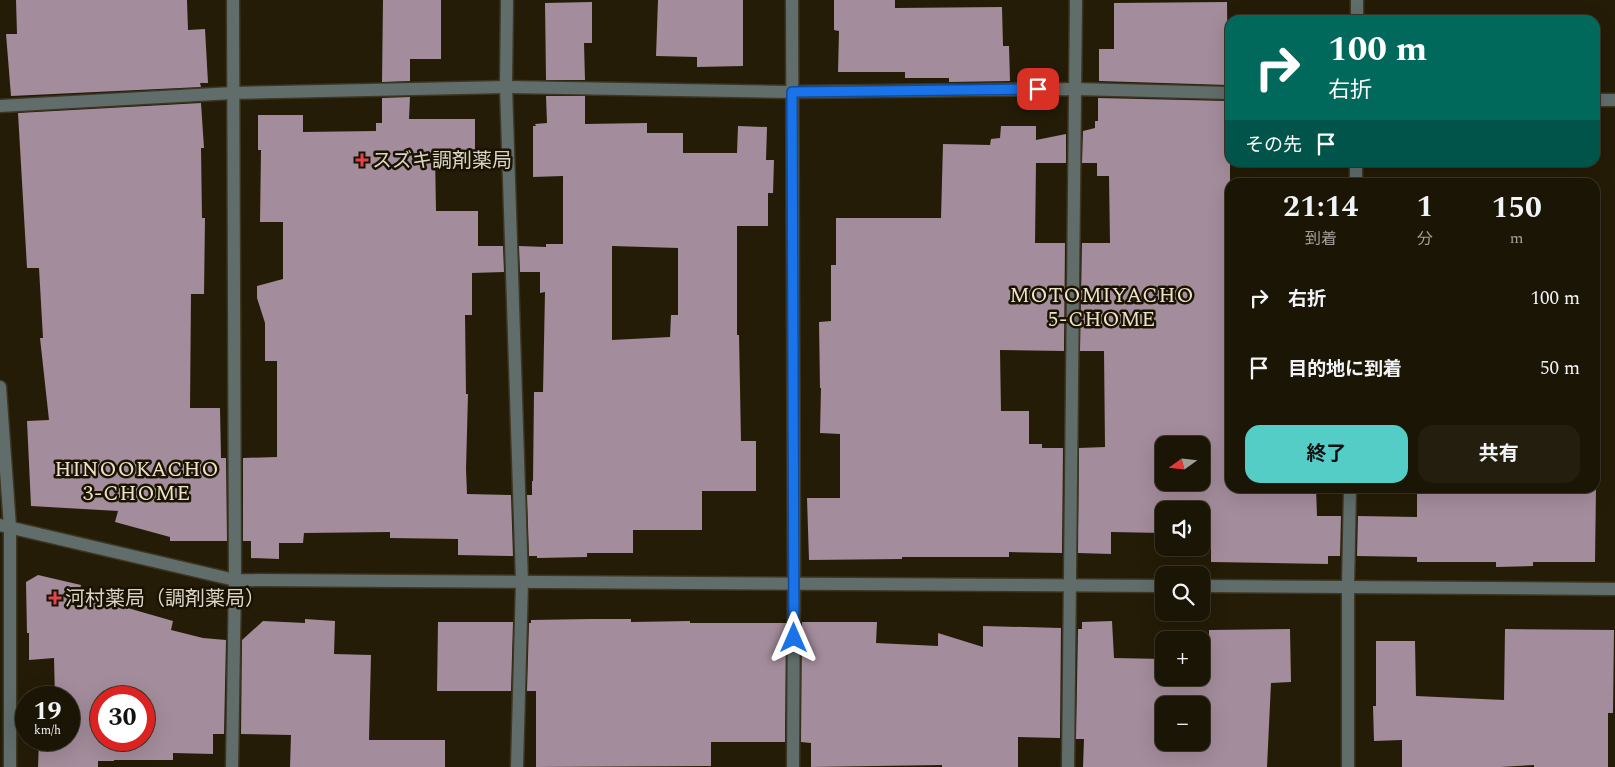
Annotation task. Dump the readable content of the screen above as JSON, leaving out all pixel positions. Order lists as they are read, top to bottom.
{
  "districts": ["MOTOMIYACHO 5-CHOME", "HINOOKACHO 3-CHOME"],
  "places": {
    "health": ["スズキ調剤薬局", "河村薬局（調剤薬局）"]
  },
  "north": "left",
  "page": {
    "turn": ["100 m", "右折"],
    "then": "その先",
    "eta": [
      "21:14",
      "到着",
      "1",
      "分",
      "150",
      "m"
    ],
    "list": [
      {
        "name": "右折",
        "value": "100 m"
      },
      {
        "name": "目的地に到着",
        "value": "50 m"
      }
    ],
    "buttons": ["終了", "共有"],
    "map_buttons": ["+", "−"],
    "speed": "19 km/h",
    "limit": "30"
  }
}
